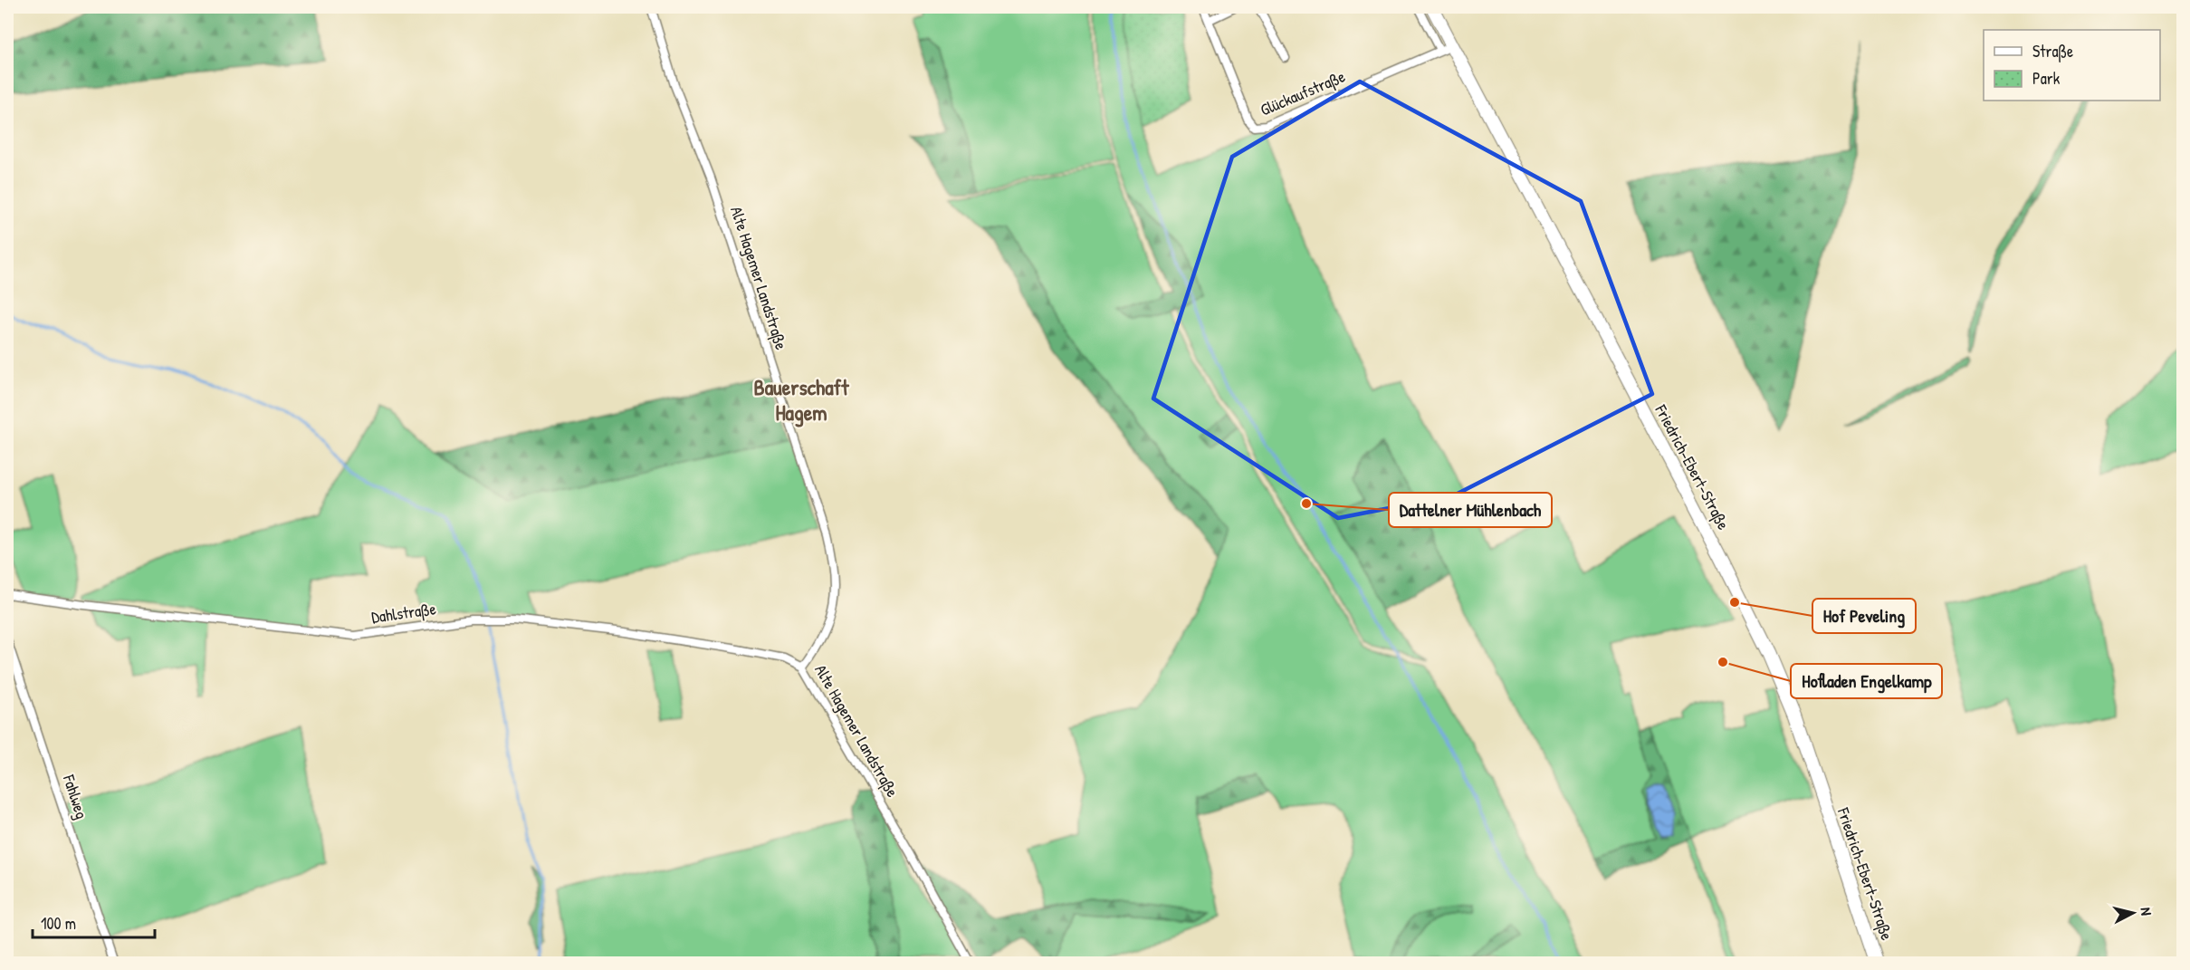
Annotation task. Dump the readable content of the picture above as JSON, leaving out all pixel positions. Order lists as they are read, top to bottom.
{
  "streets": {
    "main road": ["Friedrich-Ebert-Straße"],
    "street": [
      "Glückaufstraße",
      "Alte Hagemer Landstraße",
      "Dahlstraße",
      "Fahlweg"
    ]
  },
  "crossings": [
    ["Glückaufstraße", "Friedrich-Ebert-Straße"],
    ["Alte Hagemer Landstraße", "Dahlstraße"]
  ],
  "districts": ["Bauerschaft Hagem"],
  "places": ["Dattelner Mühlenbach", "Hof Peveling", "Hofladen Engelkamp"],
  "legend": ["Straße", "Park"],
  "scale_bar": "100 m",
  "north": "right"
}
